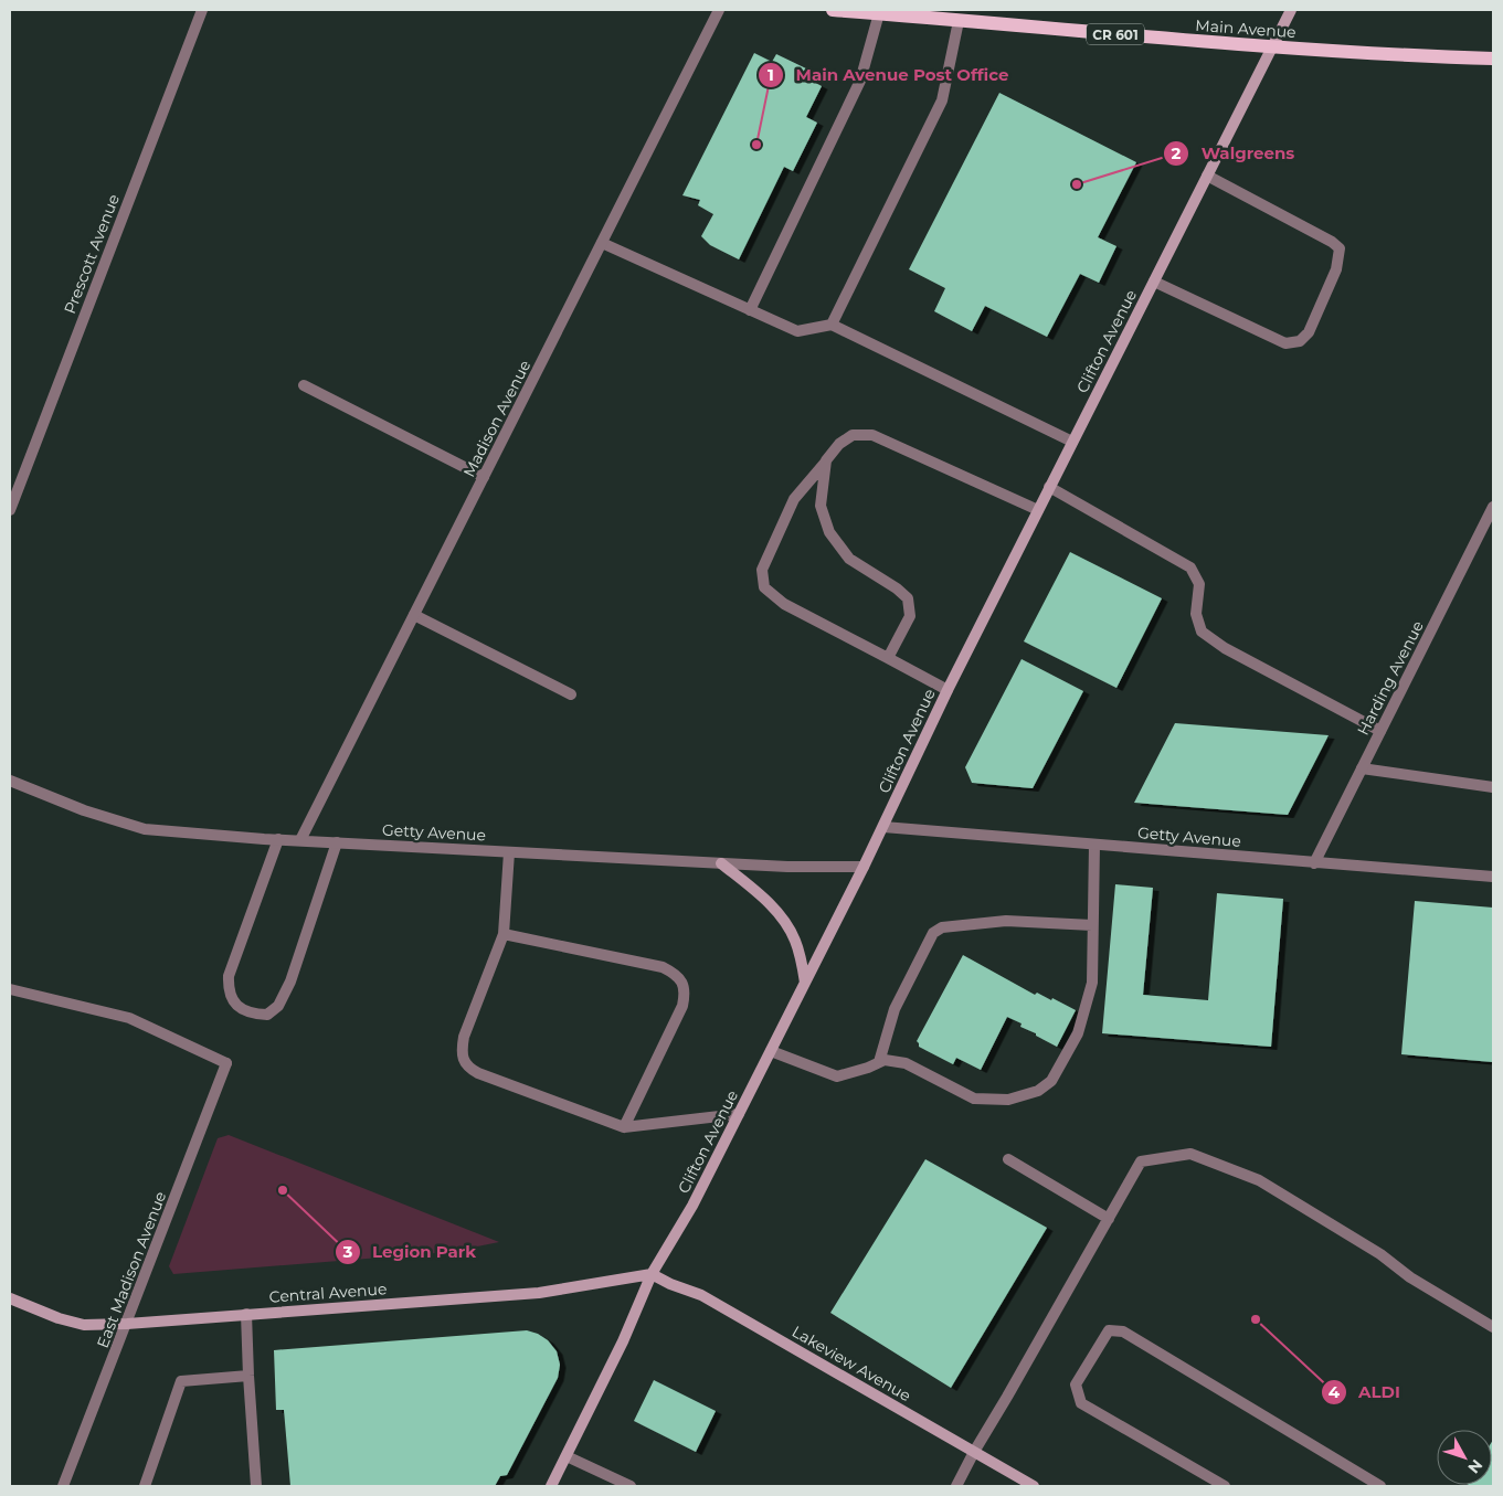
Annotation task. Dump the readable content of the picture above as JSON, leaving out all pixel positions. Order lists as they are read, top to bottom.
{
  "streets": {
    "main road": [
      "Main Avenue",
      "CR 601",
      "Clifton Avenue",
      "Central Avenue",
      "Lakeview Avenue"
    ],
    "street": [
      "Prescott Avenue",
      "Madison Avenue",
      "Harding Avenue",
      "Getty Avenue",
      "East Madison Avenue"
    ]
  },
  "crossings": [
    ["Main Avenue", "Clifton Avenue"],
    ["Clifton Avenue", "Getty Avenue"],
    ["Clifton Avenue", "Central Avenue"],
    ["Clifton Avenue", "Lakeview Avenue"],
    ["Madison Avenue", "Getty Avenue"],
    ["Harding Avenue", "Getty Avenue"],
    ["East Madison Avenue", "Central Avenue"],
    ["Central Avenue", "Lakeview Avenue"]
  ],
  "places": [
    "Main Avenue Post Office",
    "Walgreens",
    "Legion Park",
    "ALDI"
  ],
  "north": "bottom right"
}
